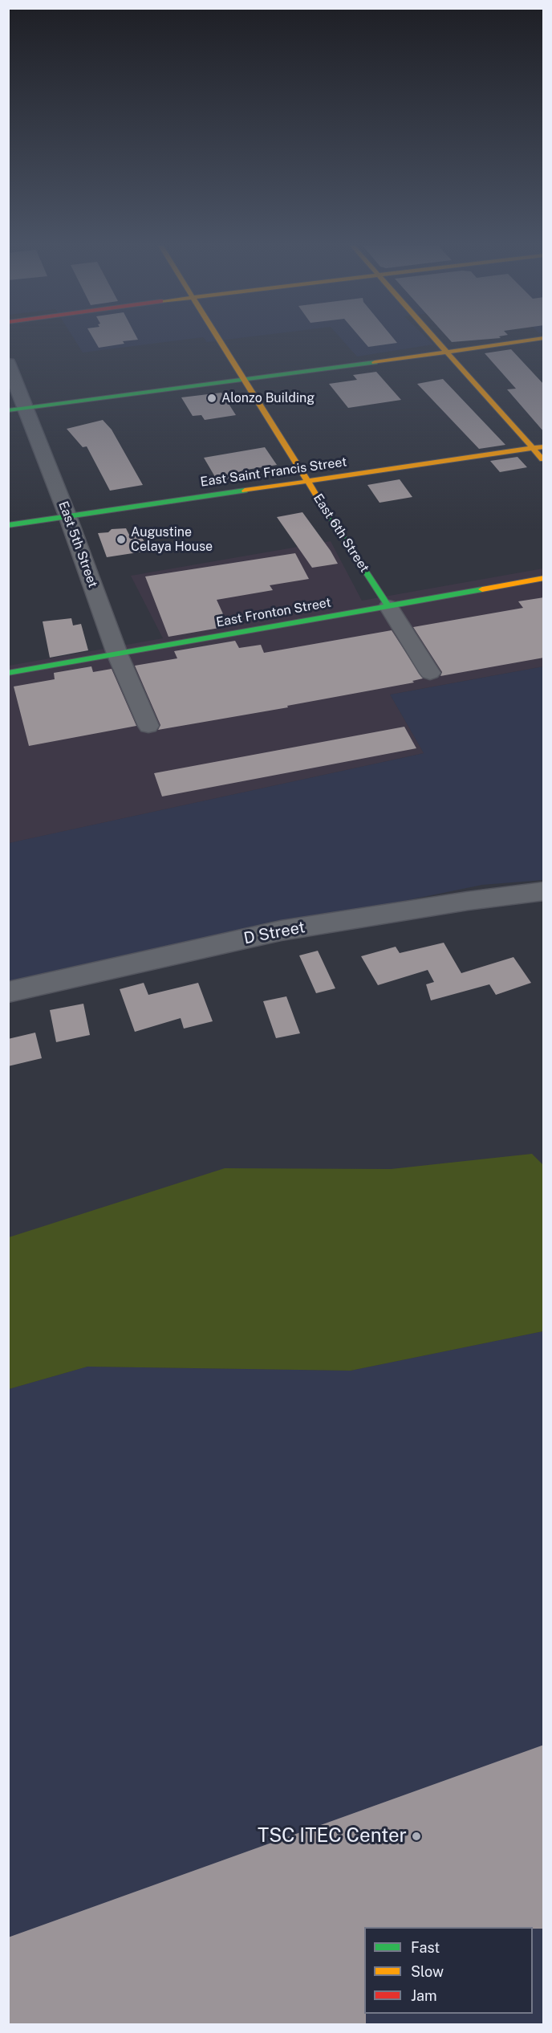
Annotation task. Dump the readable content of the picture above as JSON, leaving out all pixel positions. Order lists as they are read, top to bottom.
{
  "streets": {
    "main road": ["East Saint Francis Street", "East 6th Street", "East Fronton Street"],
    "street": ["East 5th Street", "D Street"]
  },
  "crossings": [
    ["East Saint Francis Street", "East 6th Street"],
    ["East Saint Francis Street", "East 5th Street"],
    ["East 6th Street", "East Fronton Street"],
    ["East 5th Street", "East Fronton Street"]
  ],
  "places": ["Alonzo Building", "Augustine Celaya House", "TSC ITEC Center"],
  "legend": ["Fast", "Slow", "Jam"]
}
